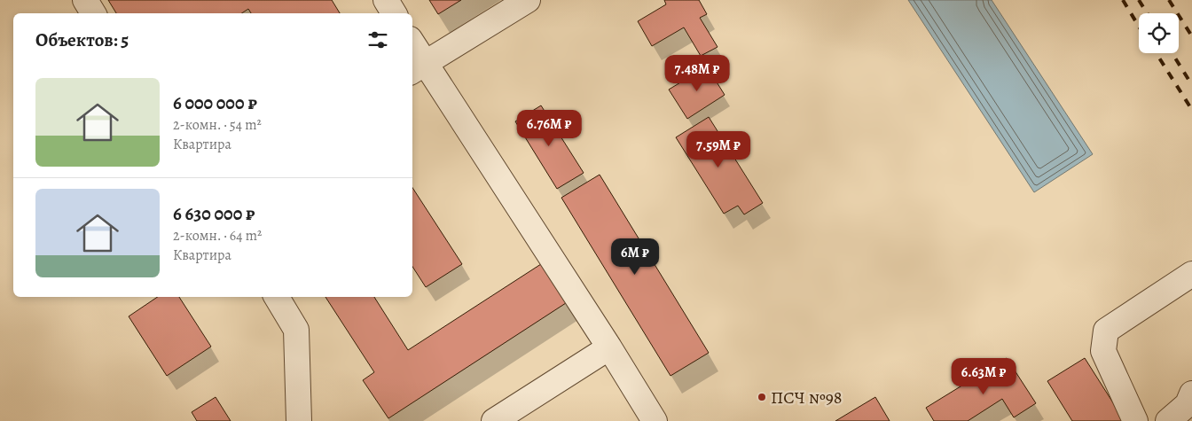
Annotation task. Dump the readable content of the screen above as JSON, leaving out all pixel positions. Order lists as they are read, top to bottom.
{
  "places": ["ПСЧ №98"],
  "page": {
    "heading": "Объектов: 5",
    "price": [
      "7.48M ₽",
      "6.76M ₽",
      "7.59M ₽",
      "6M ₽",
      "6.63M ₽"
    ],
    "list": [
      {
        "name": "6 000 000 ₽",
        "note": "2-комн. · 54 m² · Квартира"
      },
      {
        "name": "6 630 000 ₽",
        "note": "2-комн. · 64 m² · Квартира"
      }
    ]
  }
}
